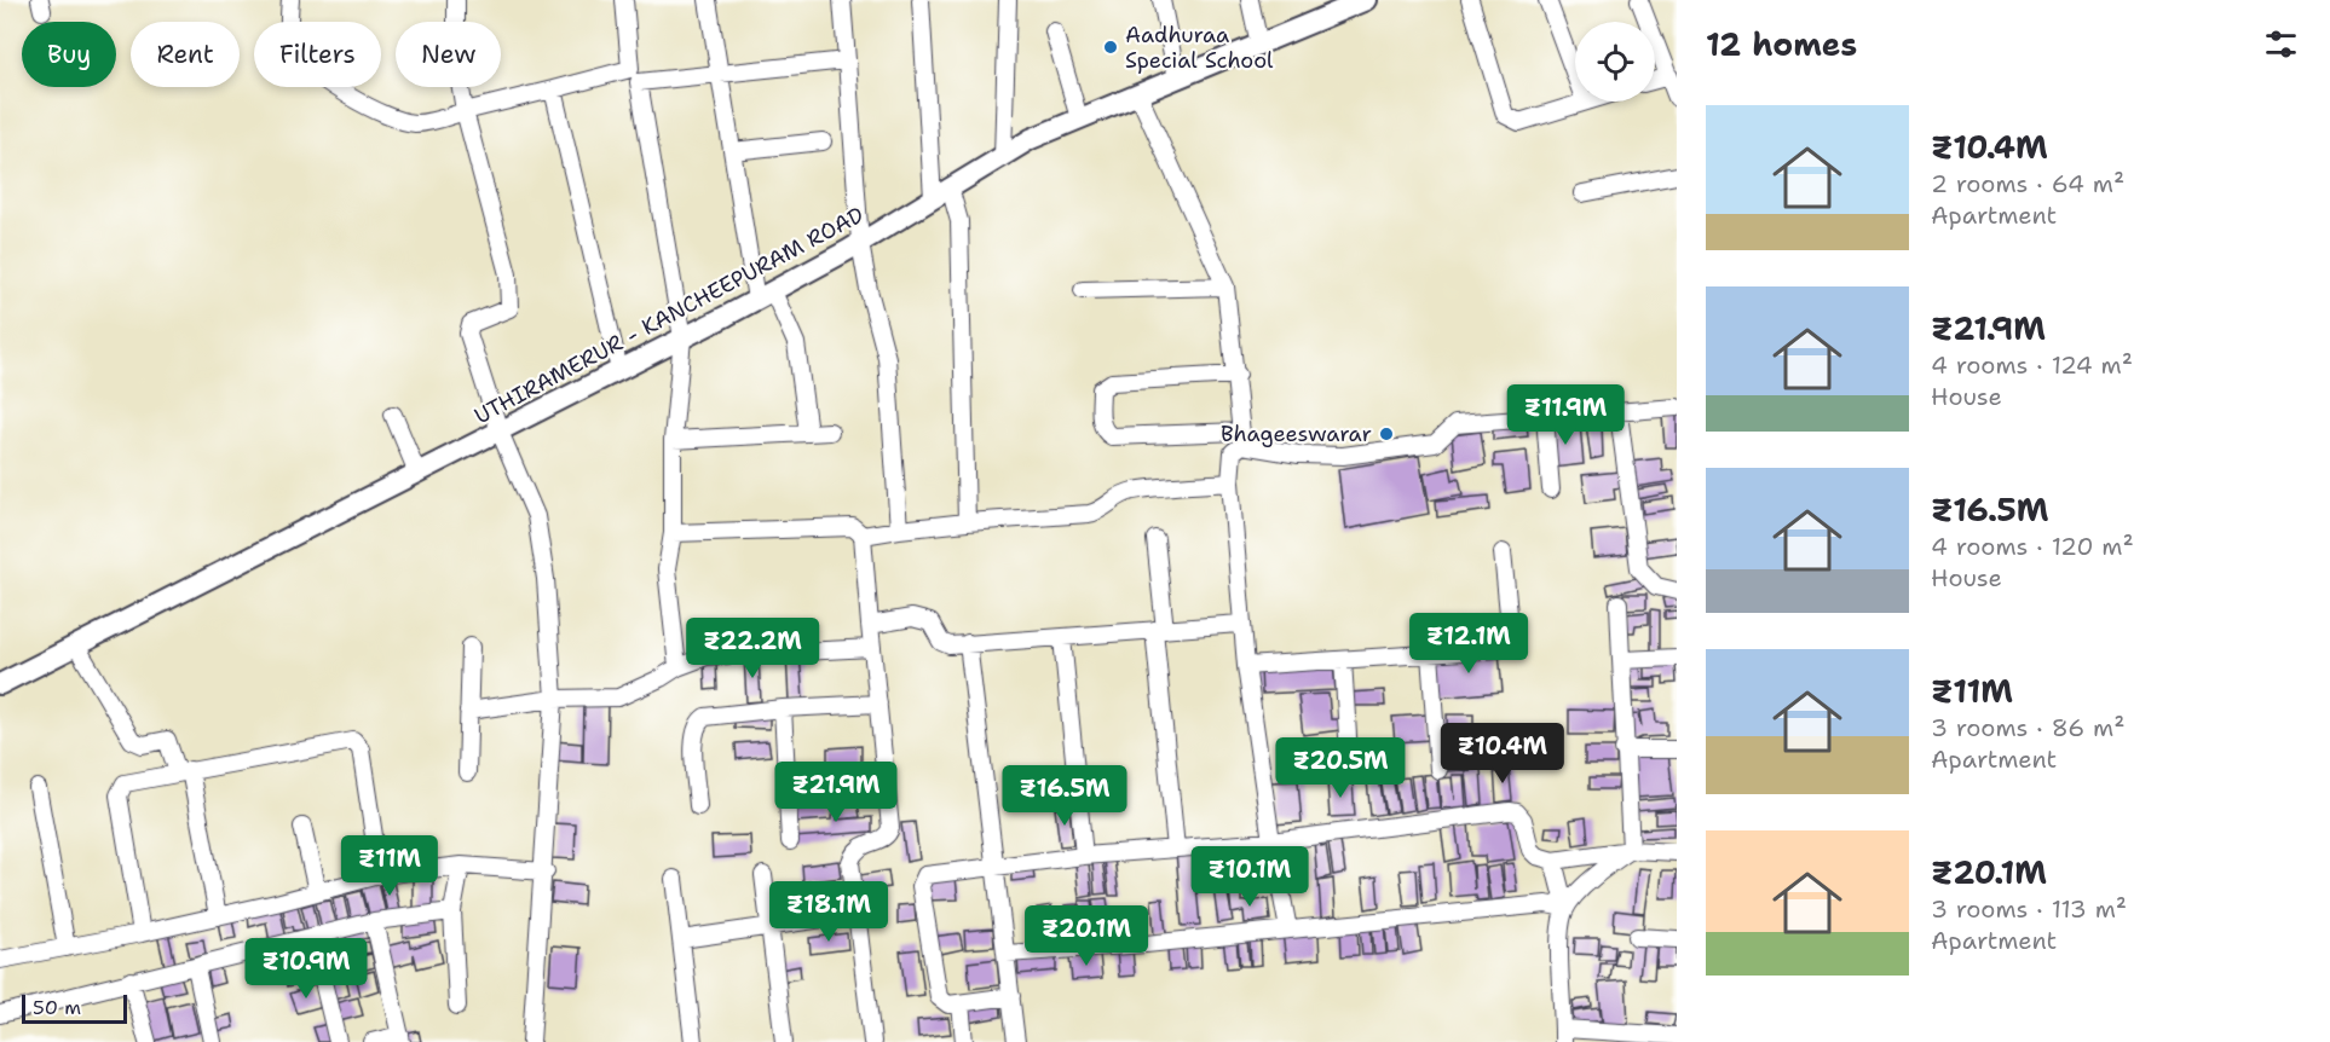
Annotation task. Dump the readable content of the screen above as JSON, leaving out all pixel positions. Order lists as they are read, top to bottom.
{
  "streets": {
    "main road": ["UTHIRAMERUR - KANCHEEPURAM ROAD"]
  },
  "places": ["Aadhuraa Special School", "Bhageeswarar"],
  "scale_bar": "50 m",
  "page": {
    "heading": "12 homes",
    "chip": [
      "Buy",
      "Rent",
      "Filters",
      "New"
    ],
    "list": [
      {
        "name": "₹10.4M",
        "note": "2 rooms · 64 m² · Apartment"
      },
      {
        "name": "₹21.9M",
        "note": "4 rooms · 124 m² · House"
      },
      {
        "name": "₹16.5M",
        "note": "4 rooms · 120 m² · House"
      },
      {
        "name": "₹11M",
        "note": "3 rooms · 86 m² · Apartment"
      },
      {
        "name": "₹20.1M",
        "note": "3 rooms · 113 m² · Apartment"
      }
    ],
    "price": [
      "₹11.9M",
      "₹12.1M",
      "₹22.2M",
      "₹10.4M",
      "₹20.5M",
      "₹21.9M",
      "₹16.5M",
      "₹11M",
      "₹10.1M",
      "₹18.1M",
      "₹20.1M",
      "₹10.9M"
    ],
    "scale": "50 m"
  }
}
